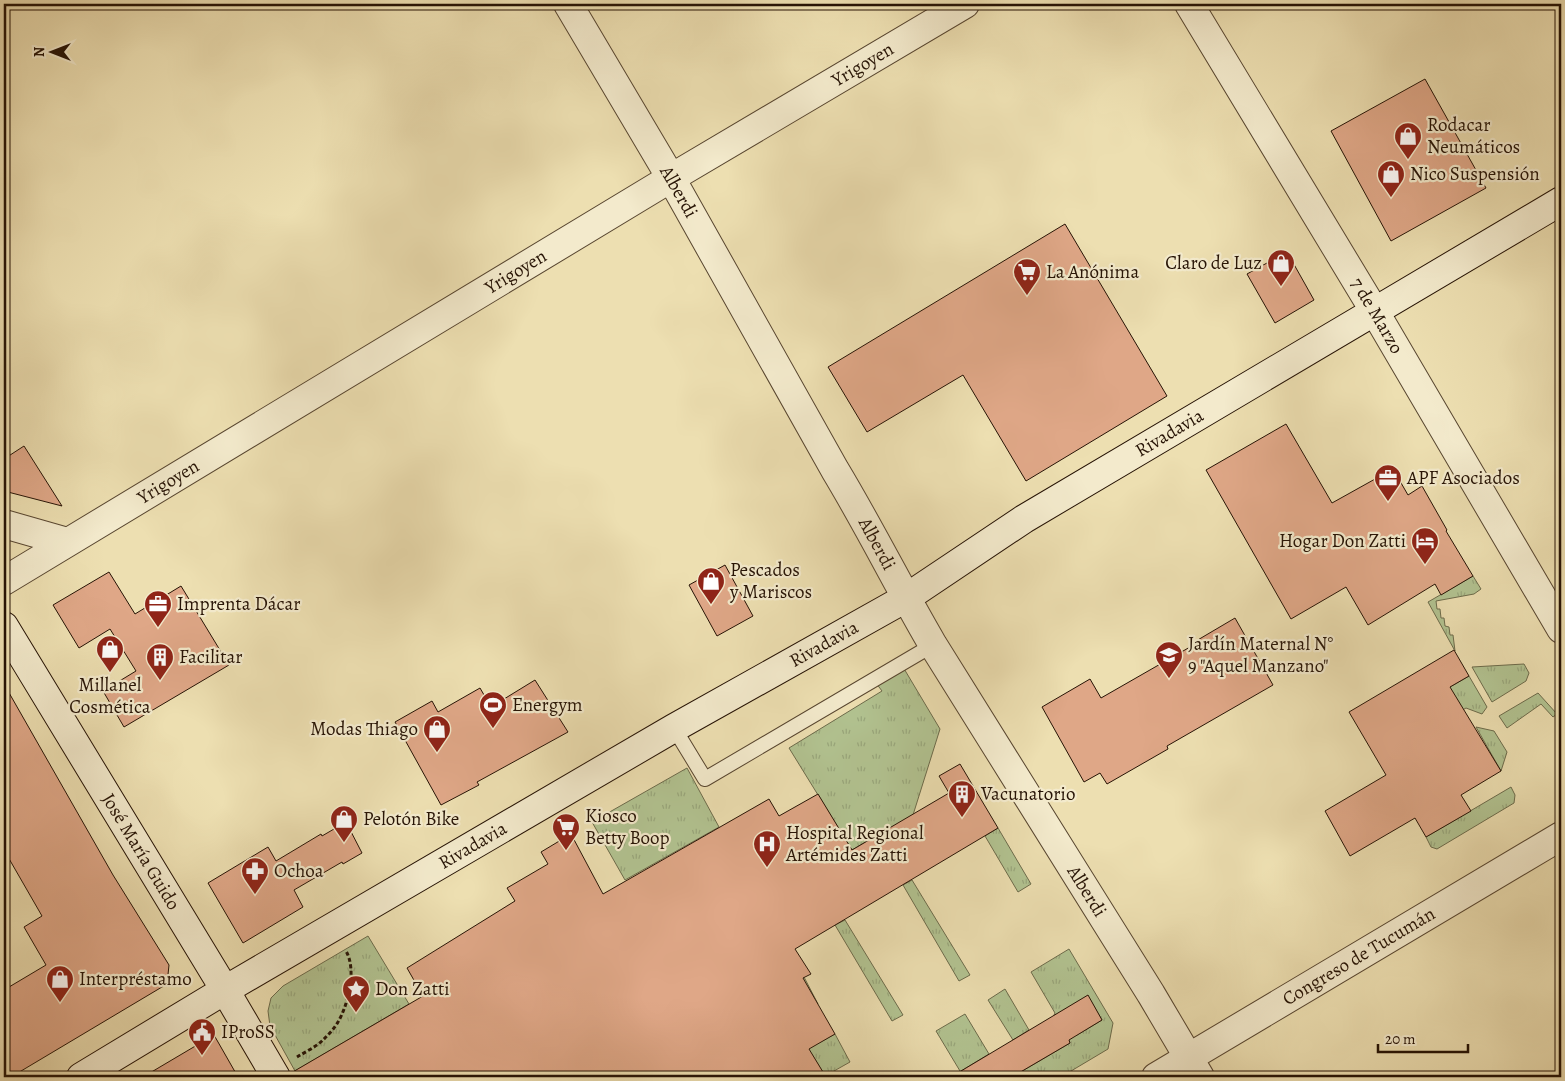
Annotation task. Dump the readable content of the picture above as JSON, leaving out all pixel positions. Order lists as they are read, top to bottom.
{
  "streets": {
    "street": [
      "Yrigoyen",
      "Alberdi",
      "7 de Marzo",
      "Rivadavia",
      "José María Guido",
      "Congreso de Tucumán"
    ]
  },
  "crossings": [
    ["Yrigoyen", "Alberdi"],
    ["Alberdi", "Rivadavia"],
    ["Alberdi", "Congreso de Tucumán"],
    ["7 de Marzo", "Rivadavia"],
    ["Rivadavia", "José María Guido"]
  ],
  "places": {
    "shop": [
      "Rodacar Neumáticos",
      "Nico Suspensión",
      "Claro de Luz",
      "Pescados y Mariscos",
      "Millanel Cosmética",
      "Modas Thiago",
      "Pelotón Bike",
      "Interpréstamo"
    ],
    "supermarket": ["La Anónima", "Kiosco Betty Boop"],
    "office": ["APF Asociados", "Imprenta Dácar"],
    "hotel": ["Hogar Don Zatti"],
    "school or university": ["Jardín Maternal N° 9 \"Aquel Manzano\""],
    "building": ["Facilitar", "Vacunatorio"],
    "sports": ["Energym"],
    "hospital": ["Hospital Regional Artémides Zatti"],
    "pharmacy": ["Ochoa"],
    "place": ["Don Zatti"],
    "public building": ["IProSS"]
  },
  "scale_bar": "20 m",
  "north": "left"
}
